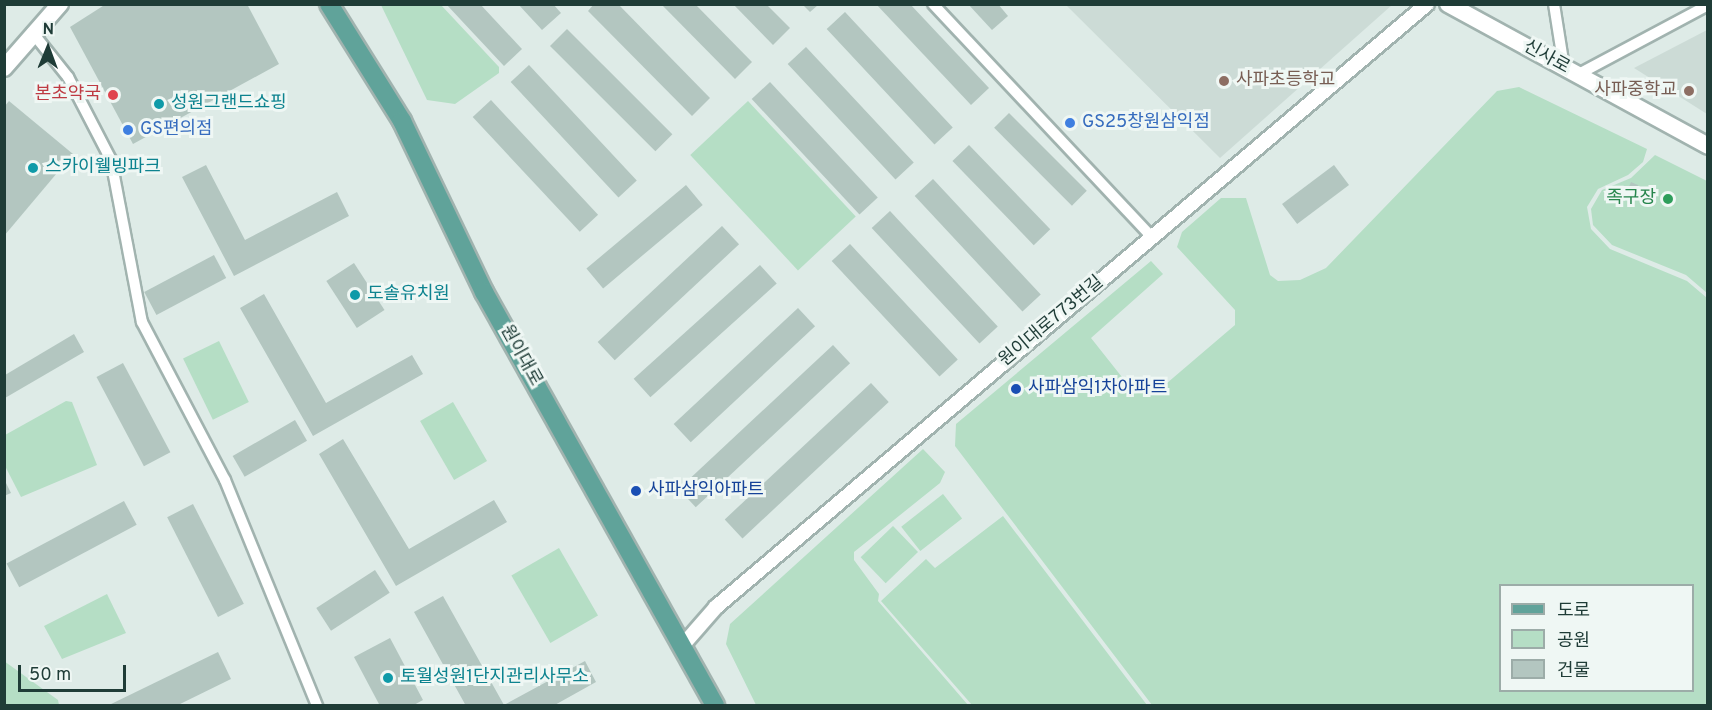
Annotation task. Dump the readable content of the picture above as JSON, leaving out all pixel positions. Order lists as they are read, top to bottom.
{
  "streets": {
    "main road": ["신사로", "원이대로"],
    "street": ["원이대로773번길"]
  },
  "crossings": [
    ["원이대로773번길", "원이대로"]
  ],
  "places": [
    "사파초등학교",
    "사파중학교",
    "본초약국",
    "성원그랜드쇼핑",
    "GS25창원삼익점",
    "GS편의점",
    "스카이웰빙파크",
    "족구장",
    "도솔유치원",
    "사파삼익1차아파트",
    "사파삼익아파트",
    "토월성원1단지관리사무소"
  ],
  "legend": ["도로", "공원", "건물"],
  "scale_bar": "50 m",
  "north": "top"
}
